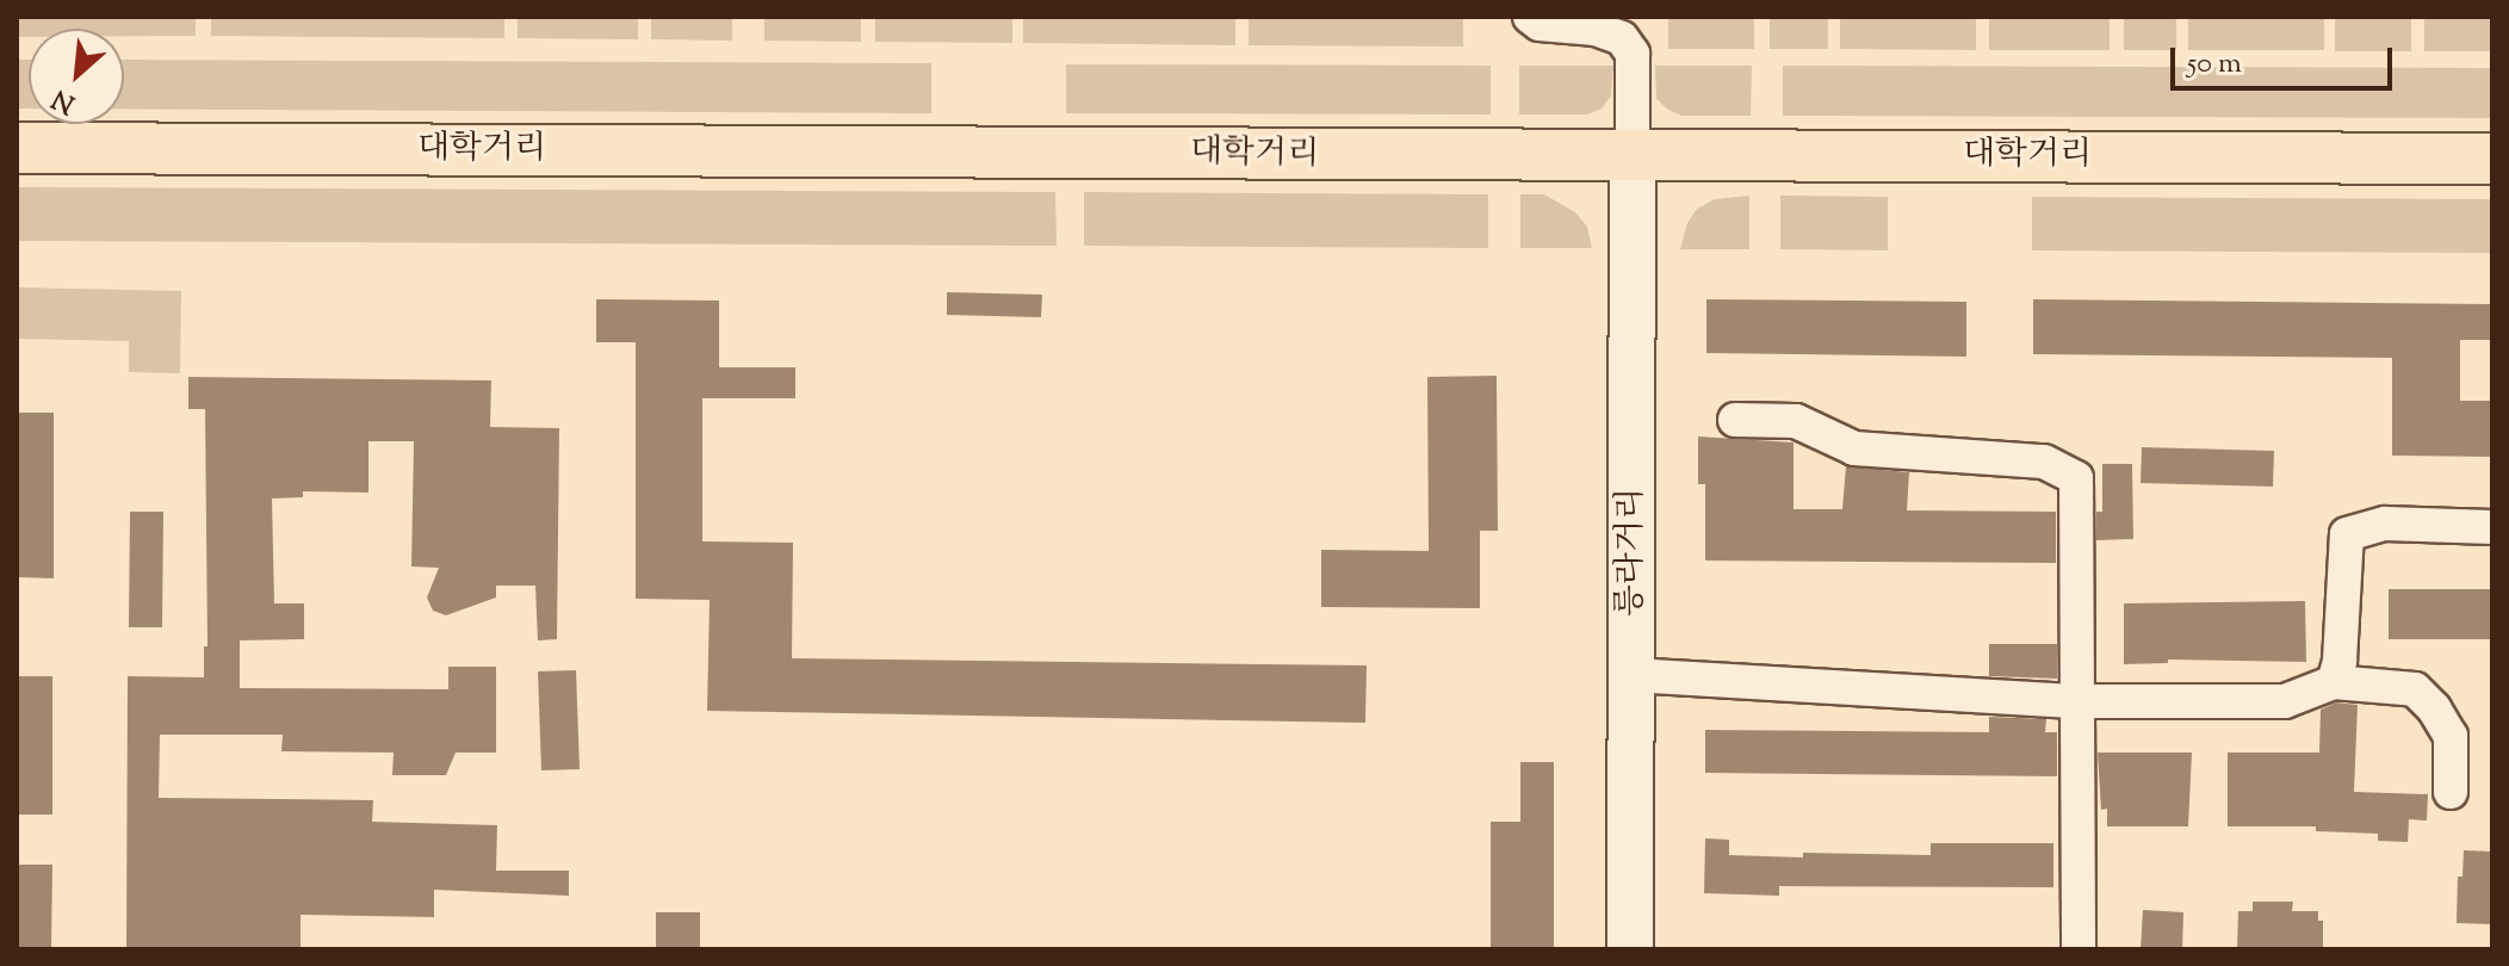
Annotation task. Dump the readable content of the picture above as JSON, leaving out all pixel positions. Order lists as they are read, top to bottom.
{
  "streets": {
    "main road": ["대학거리", "릉라거리"]
  },
  "crossings": [
    ["대학거리", "릉라거리"]
  ],
  "scale_bar": "50 m",
  "north": "bottom left"
}
